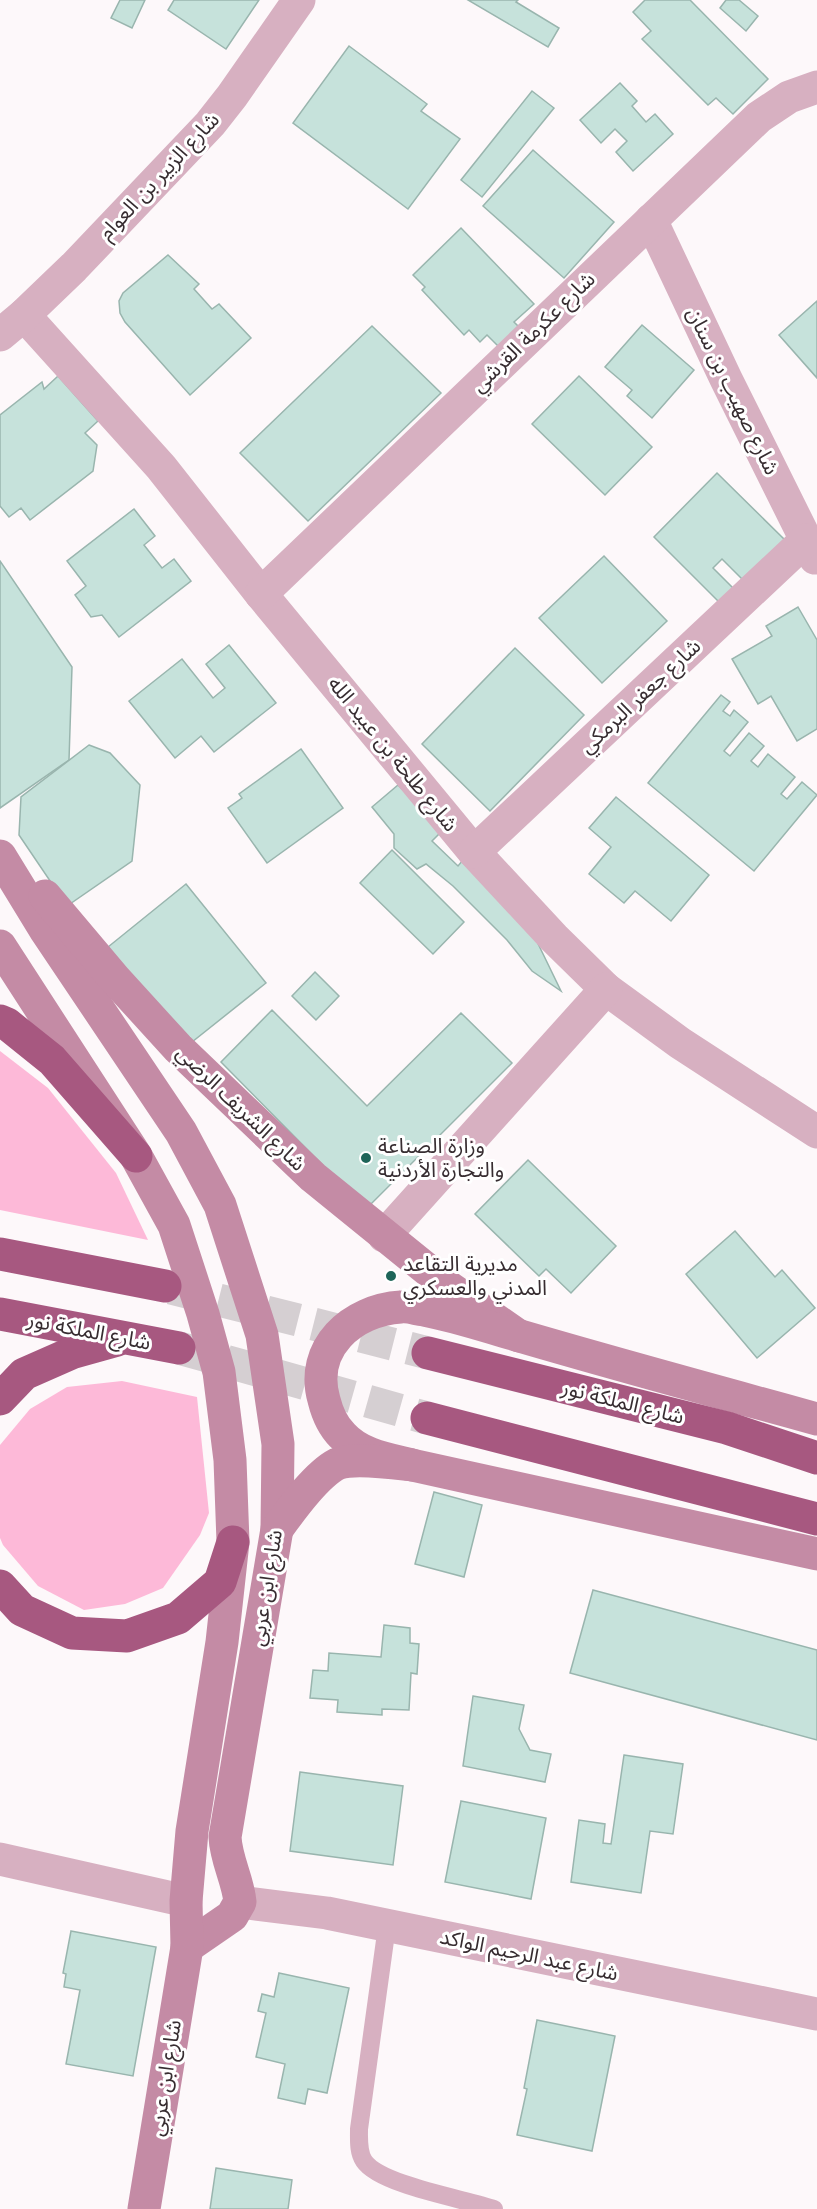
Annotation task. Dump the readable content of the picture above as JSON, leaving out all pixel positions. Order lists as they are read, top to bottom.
{
  "streets": {
    "highway": ["شارع الملكة نور"],
    "street": [
      "شارع الزبير بن العوام",
      "شارع عكرمة القرشي",
      "شارع صهيب بن سنان",
      "شارع جعفر البرمكي",
      "شارع طلحة بن عبيد الله",
      "شارع الشريف الرضي",
      "شارع ابن عربي",
      "شارع عبد الرحيم الواكد"
    ]
  },
  "crossings": [
    ["شارع الزبير بن العوام", "شارع طلحة بن عبيد الله"],
    ["شارع عكرمة القرشي", "شارع صهيب بن سنان"],
    ["شارع عكرمة القرشي", "شارع طلحة بن عبيد الله"],
    ["شارع صهيب بن سنان", "شارع جعفر البرمكي"],
    ["شارع جعفر البرمكي", "شارع طلحة بن عبيد الله"],
    ["شارع ابن عربي", "شارع عبد الرحيم الواكد"]
  ],
  "places": ["وزارة الصناعة والتجارة الأردنية", "مديرية التقاعد المدني والعسكري"]
}
